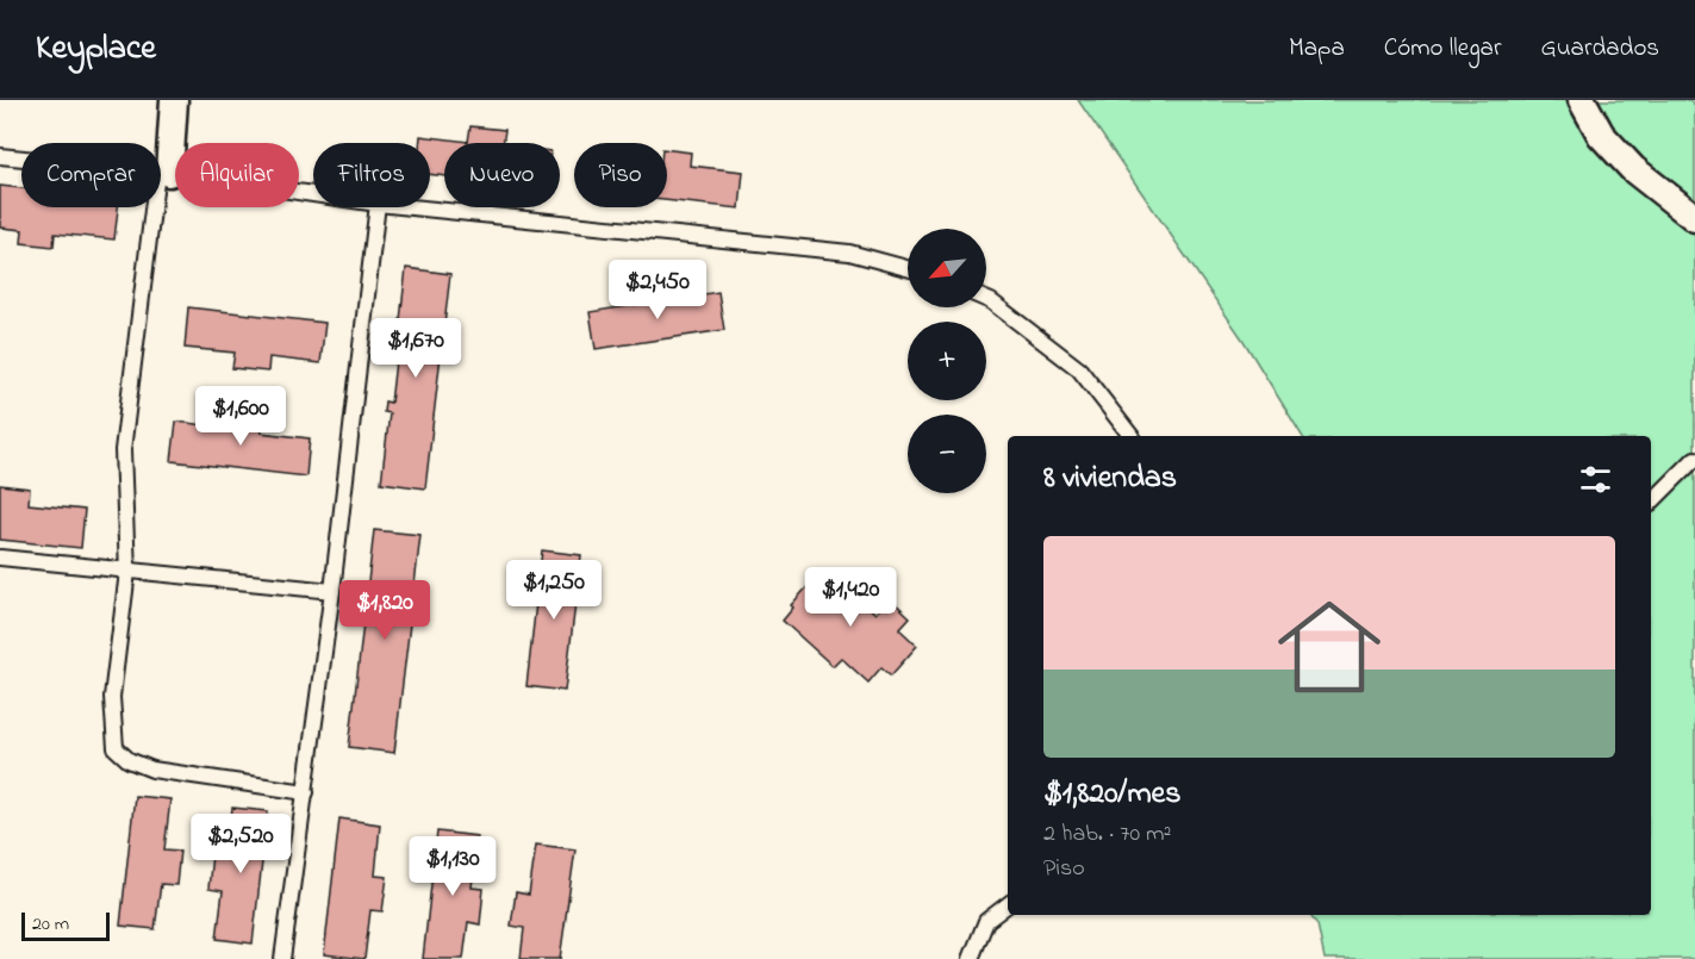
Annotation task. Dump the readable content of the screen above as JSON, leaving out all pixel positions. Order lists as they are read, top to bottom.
{
  "scale_bar": "20 m",
  "north": "bottom left",
  "page": {
    "header": "Keyplace",
    "nav": ["Mapa", "Cómo llegar", "Guardados"],
    "chip": [
      "Comprar",
      "Alquilar",
      "Filtros",
      "Nuevo",
      "Piso"
    ],
    "map_buttons": ["+", "−"],
    "price": [
      "$2,450",
      "$1,670",
      "$1,600",
      "$1,250",
      "$1,420",
      "$1,820",
      "$2,520",
      "$1,130"
    ],
    "heading": "8 viviendas",
    "list": [
      {
        "name": "$1,820/mes",
        "note": "2 hab. · 70 m² · Piso"
      }
    ],
    "scale": "20 m"
  }
}
